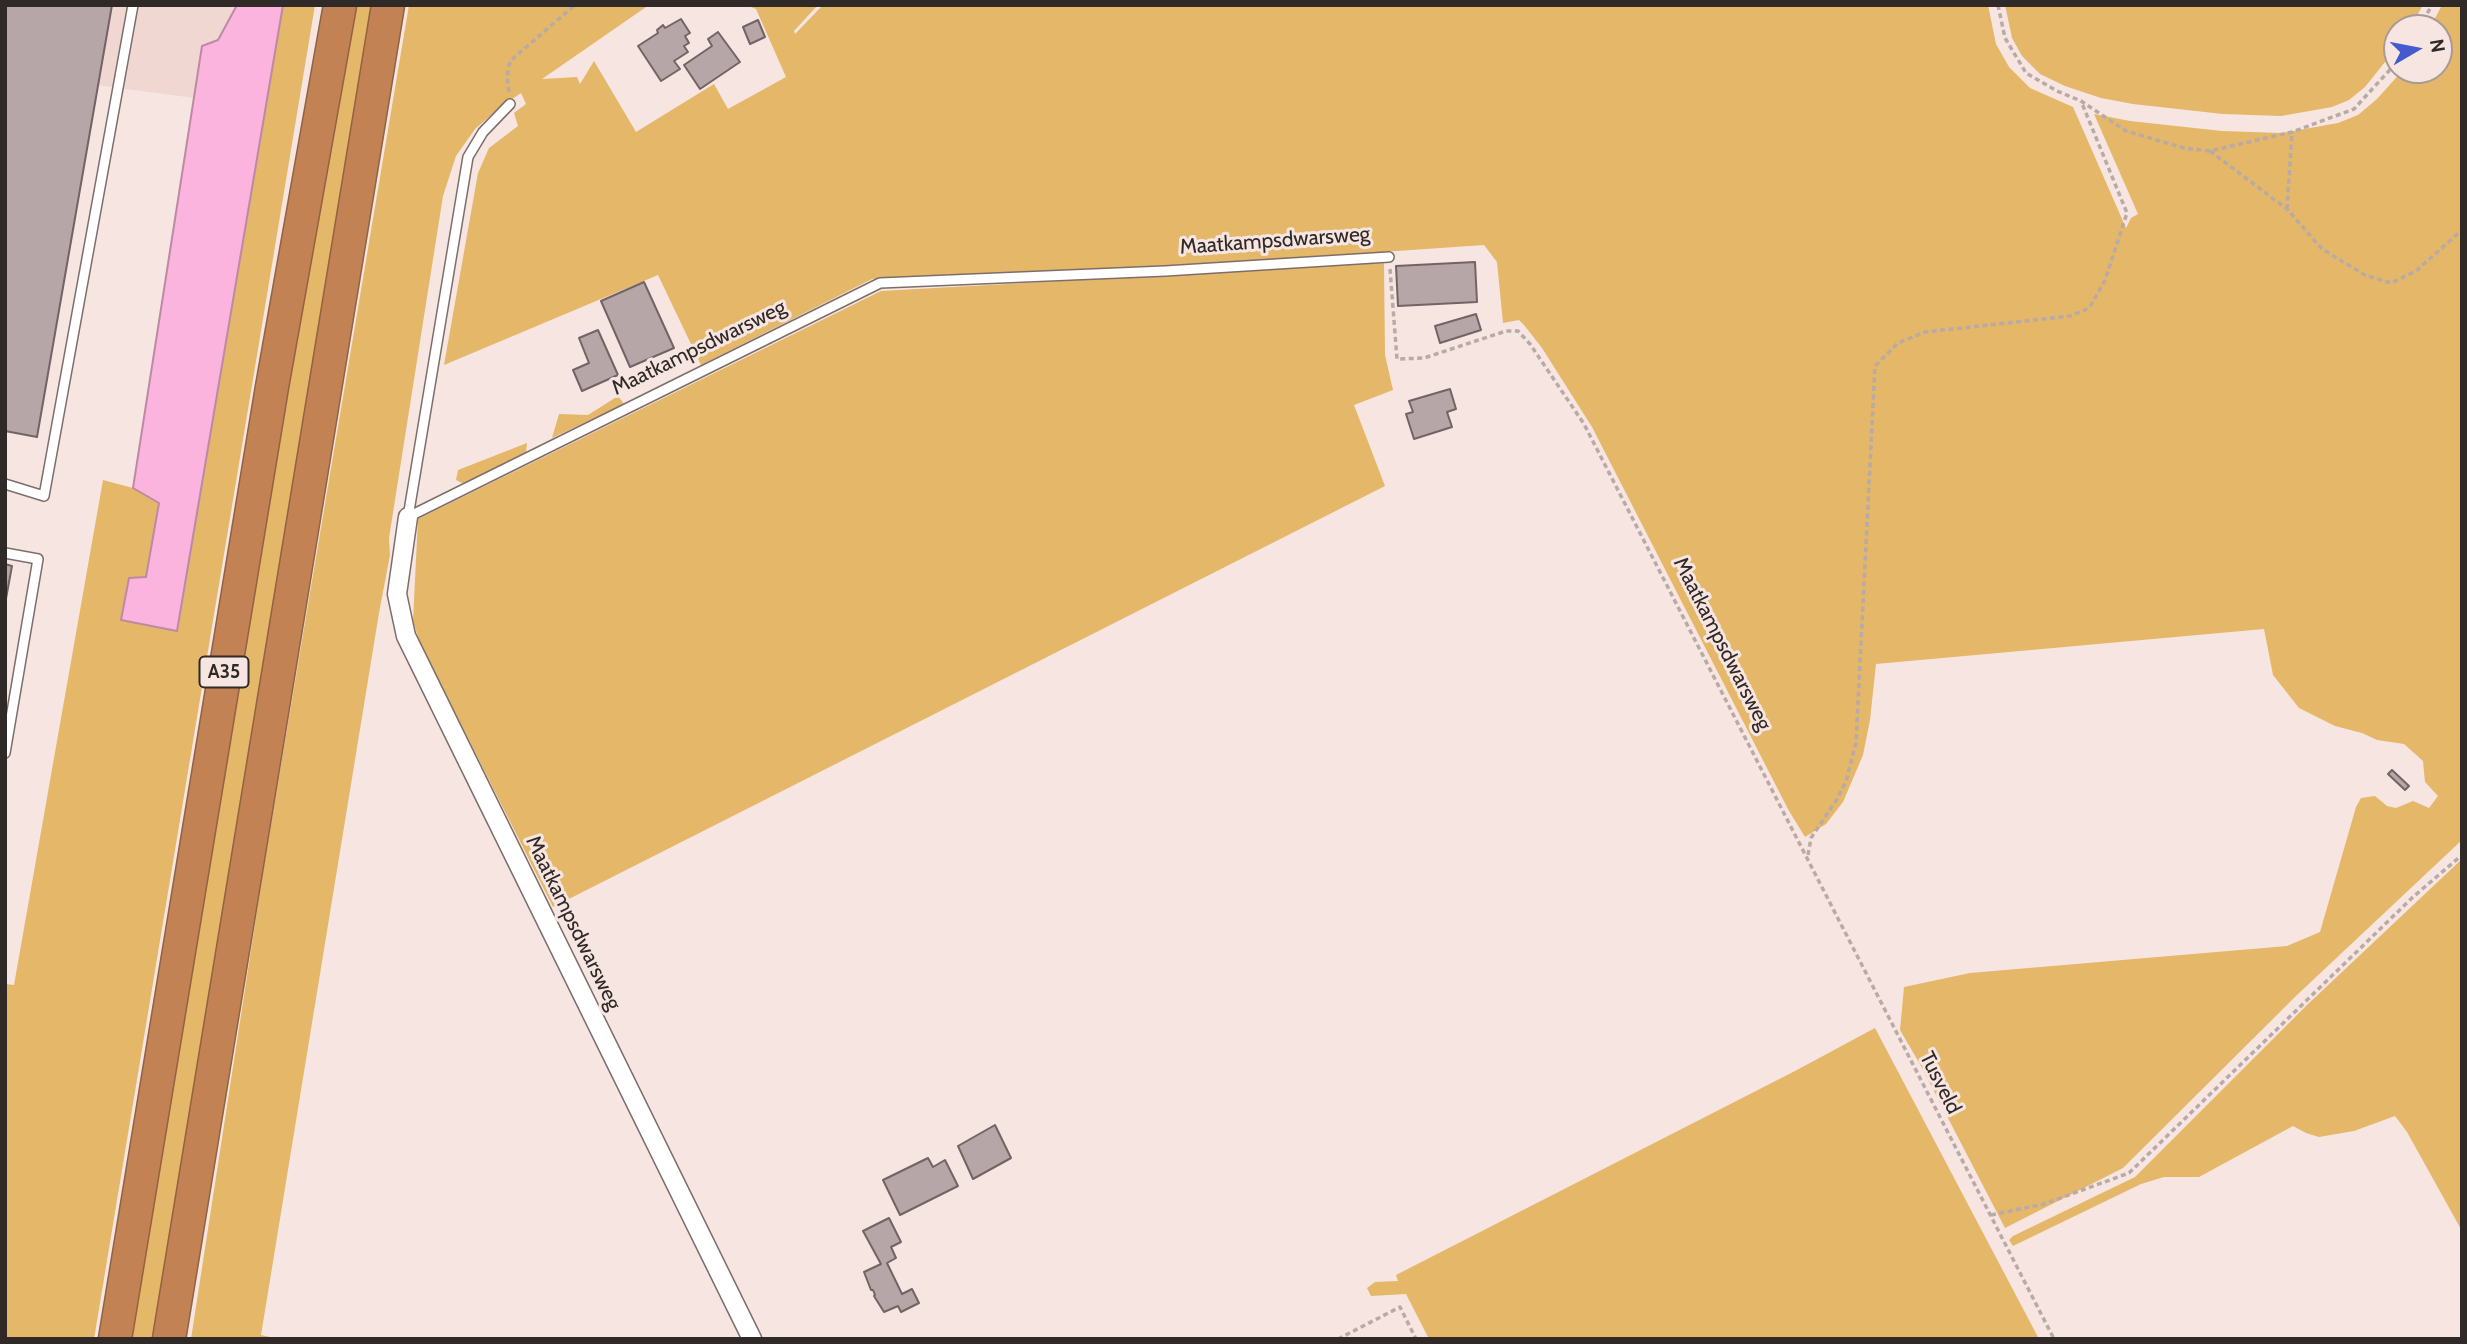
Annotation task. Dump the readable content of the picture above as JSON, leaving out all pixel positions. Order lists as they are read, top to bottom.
{
  "streets": {
    "highway": ["A35"],
    "street": ["Maatkampsdwarsweg"],
    "path": ["Tusveld"]
  },
  "crossings": [
    ["Maatkampsdwarsweg", "Tusveld"]
  ],
  "north": "right"
}
